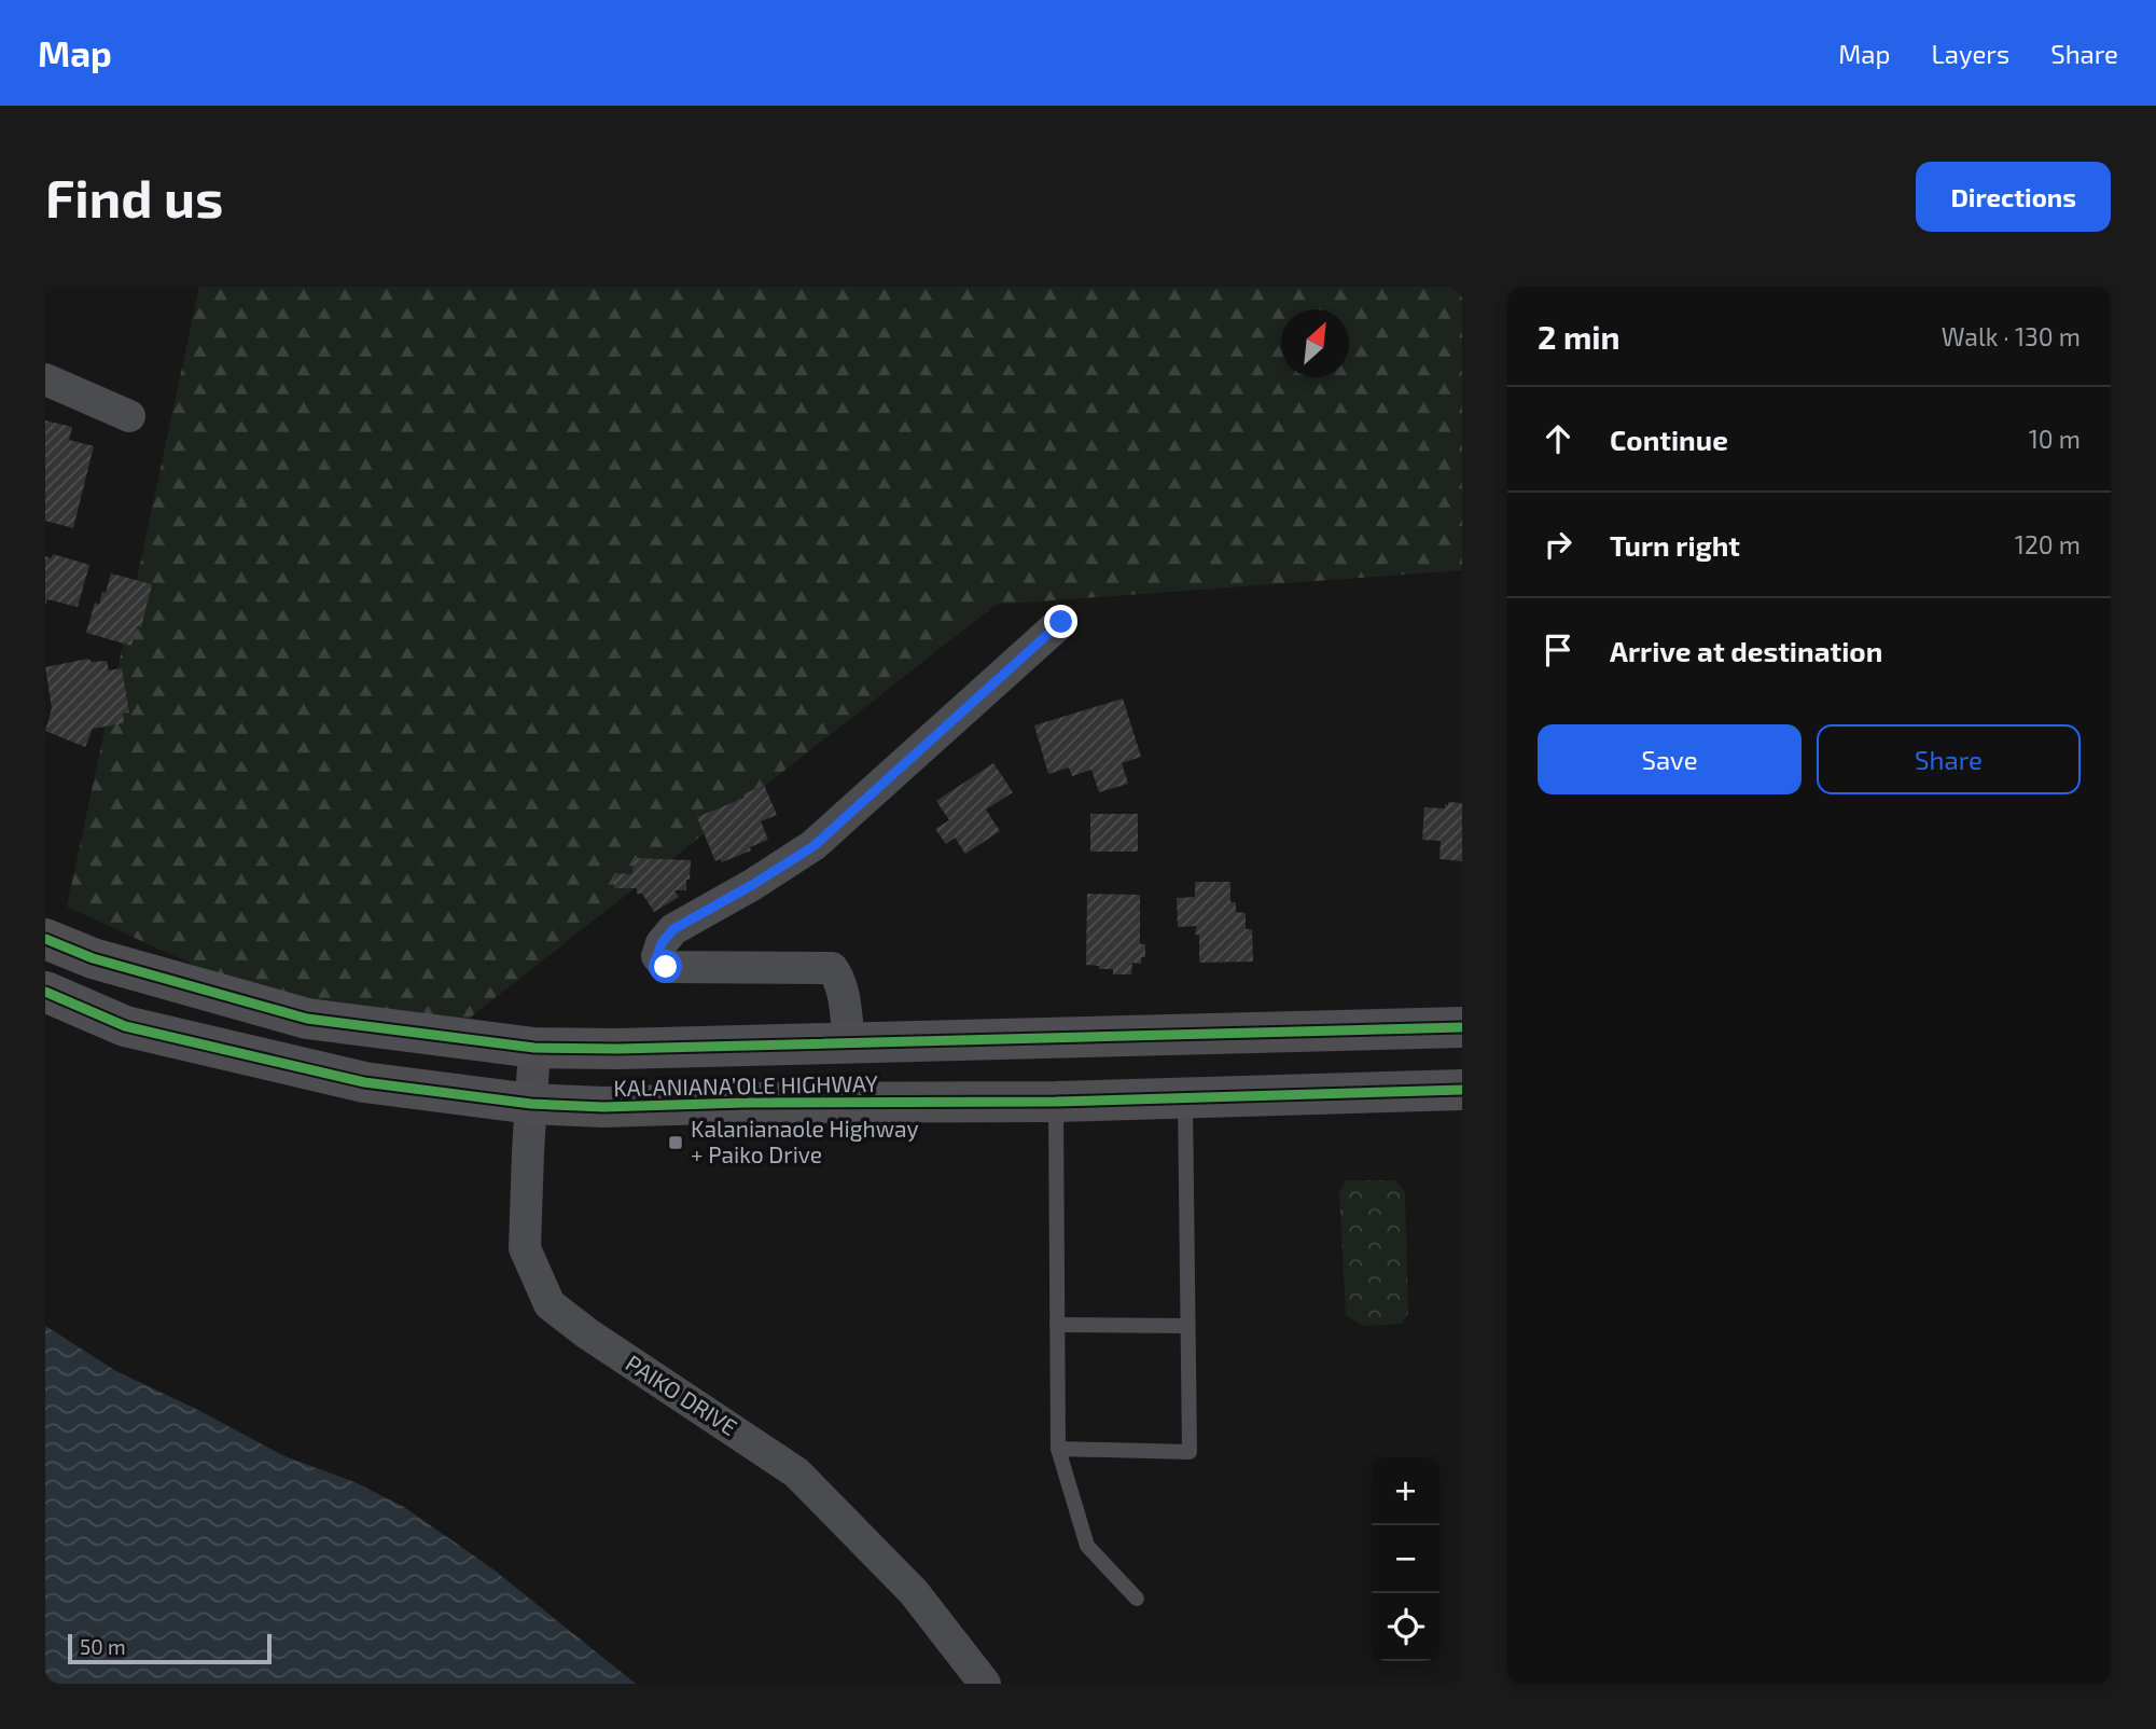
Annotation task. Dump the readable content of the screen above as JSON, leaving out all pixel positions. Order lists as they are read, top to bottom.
{
  "streets": {
    "highway": ["KALANIANA’OLE HIGHWAY"],
    "street": ["PAIKO DRIVE"]
  },
  "crossings": [
    ["KALANIANA’OLE HIGHWAY", "PAIKO DRIVE"]
  ],
  "places": {
    "transit": ["Kalanianaole Highway + Paiko Drive"]
  },
  "scale_bar": "50 m",
  "north": "top right",
  "page": {
    "header": "Map",
    "nav": ["Map", "Layers", "Share"],
    "buttons": [
      "Directions",
      ["Save", "Share"]
    ],
    "title": "Find us",
    "heading": ["2 min", "Walk · 130 m"],
    "list": [
      ["Continue", "10 m"],
      ["Turn right", "120 m"],
      "Arrive at destination"
    ],
    "map_buttons": ["+", "−"],
    "scale": "50 m"
  }
}
